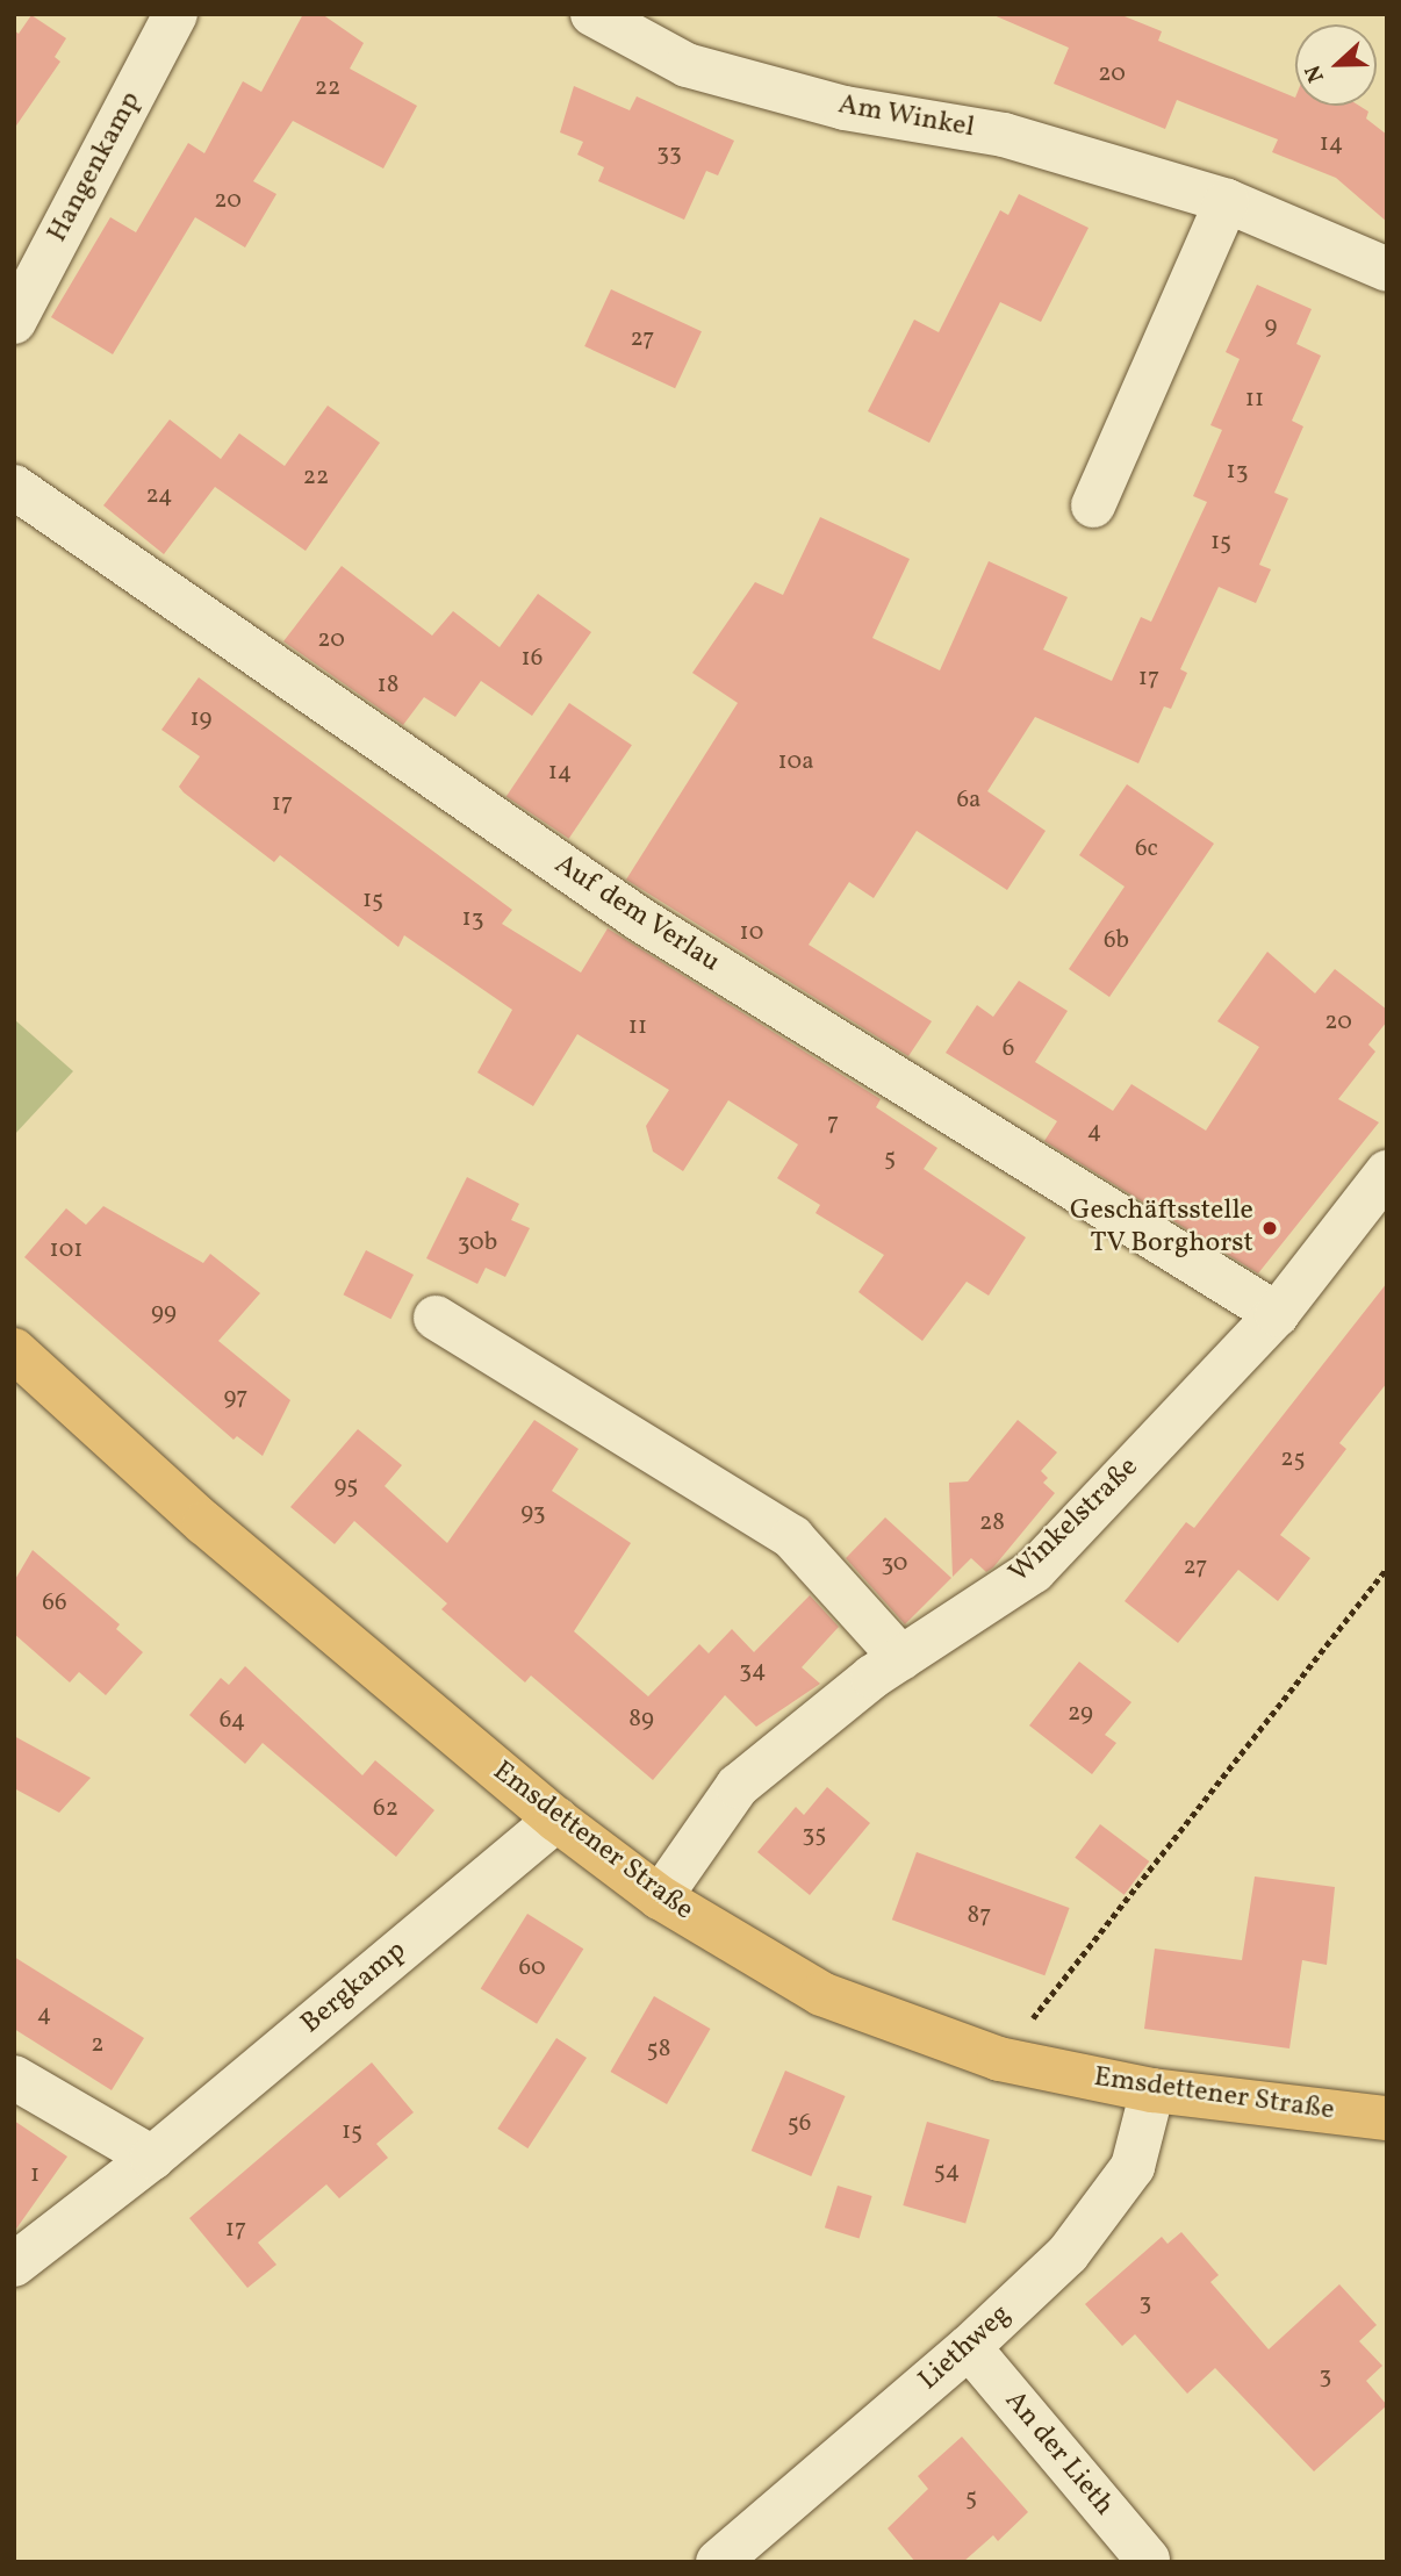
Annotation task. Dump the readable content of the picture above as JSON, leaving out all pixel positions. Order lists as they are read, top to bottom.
{
  "streets": {
    "main road": ["Emsdettener Straße"],
    "street": [
      "Am Winkel",
      "Hangenkamp",
      "Auf dem Verlau",
      "Winkelstraße",
      "Bergkamp",
      "Liethweg",
      "An der Lieth"
    ]
  },
  "crossings": [
    ["Auf dem Verlau", "Winkelstraße"],
    ["Winkelstraße", "Emsdettener Straße"],
    ["Emsdettener Straße", "Bergkamp"],
    ["Emsdettener Straße", "Liethweg"],
    ["Liethweg", "An der Lieth"]
  ],
  "places": ["Geschäftsstelle TV Borghorst"],
  "house_numbers": [
    "20",
    "22",
    "14",
    "33",
    "20",
    "9",
    "27",
    "11",
    "13",
    "22",
    "24",
    "15",
    "20",
    "16",
    "17",
    "18",
    "19",
    "10a",
    "14",
    "6a",
    "17",
    "6c",
    "15",
    "13",
    "10",
    "6b",
    "20",
    "11",
    "6",
    "7",
    "4",
    "5",
    "30b",
    "101",
    "99",
    "97",
    "25",
    "95",
    "93",
    "28",
    "30",
    "27",
    "66",
    "34",
    "29",
    "89",
    "64",
    "62",
    "35",
    "87",
    "60",
    "4",
    "2",
    "58",
    "56",
    "15",
    "54",
    "1",
    "17",
    "3",
    "3",
    "5"
  ],
  "north": "left"
}
